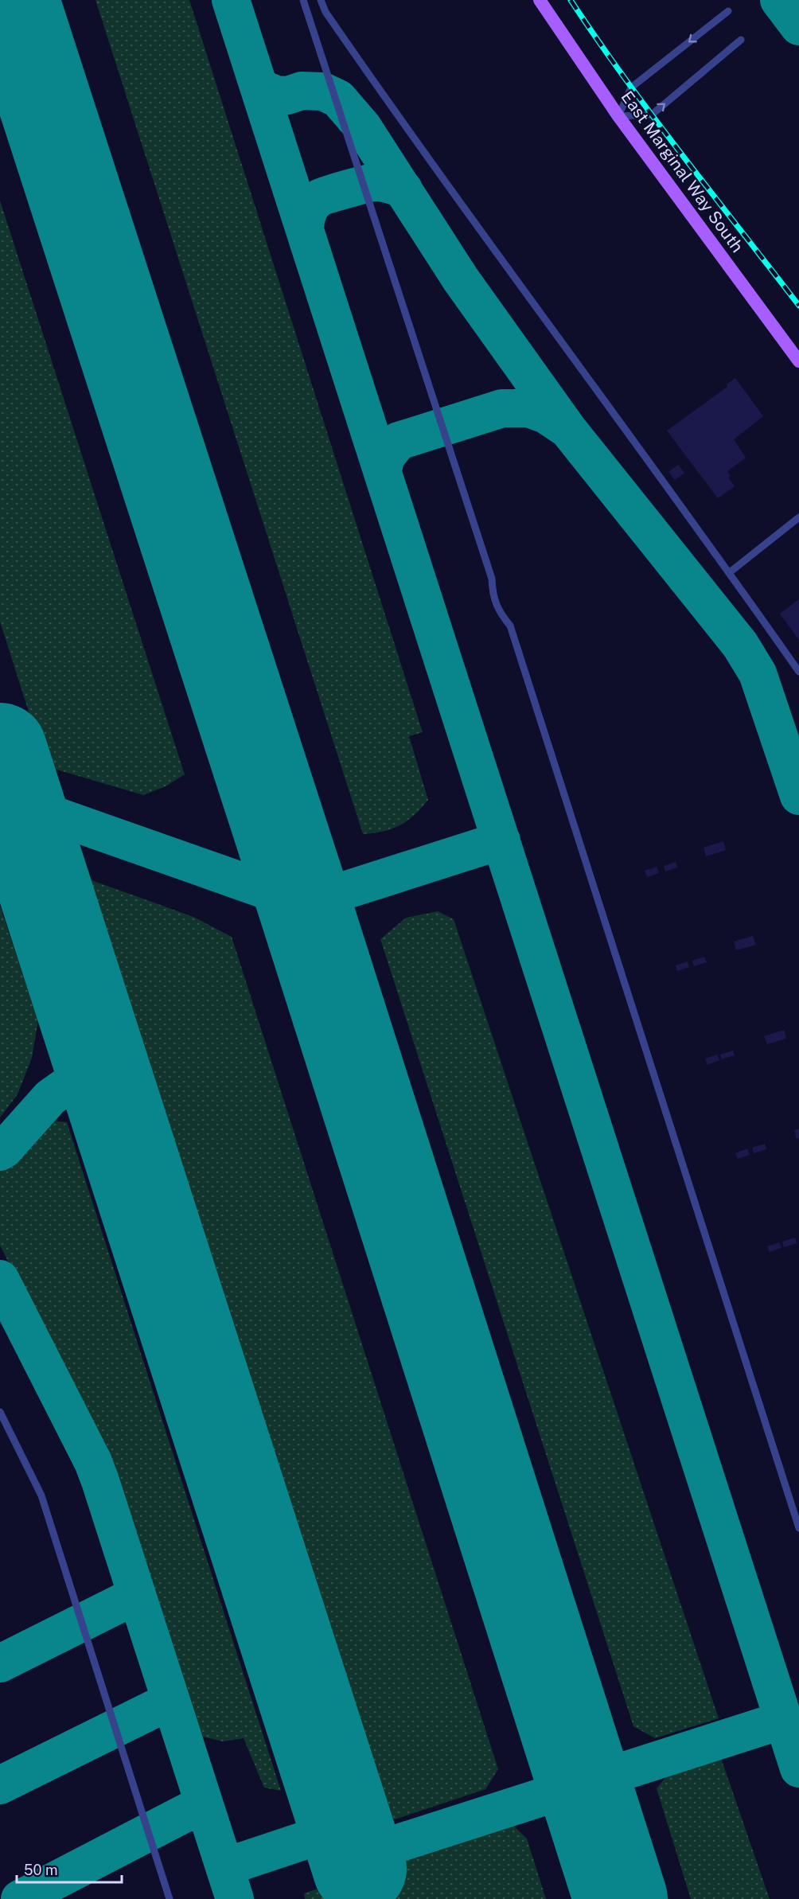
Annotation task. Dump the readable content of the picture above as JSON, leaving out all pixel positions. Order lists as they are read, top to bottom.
{
  "streets": {
    "main road": ["East Marginal Way South"]
  },
  "scale_bar": "50 m"
}
